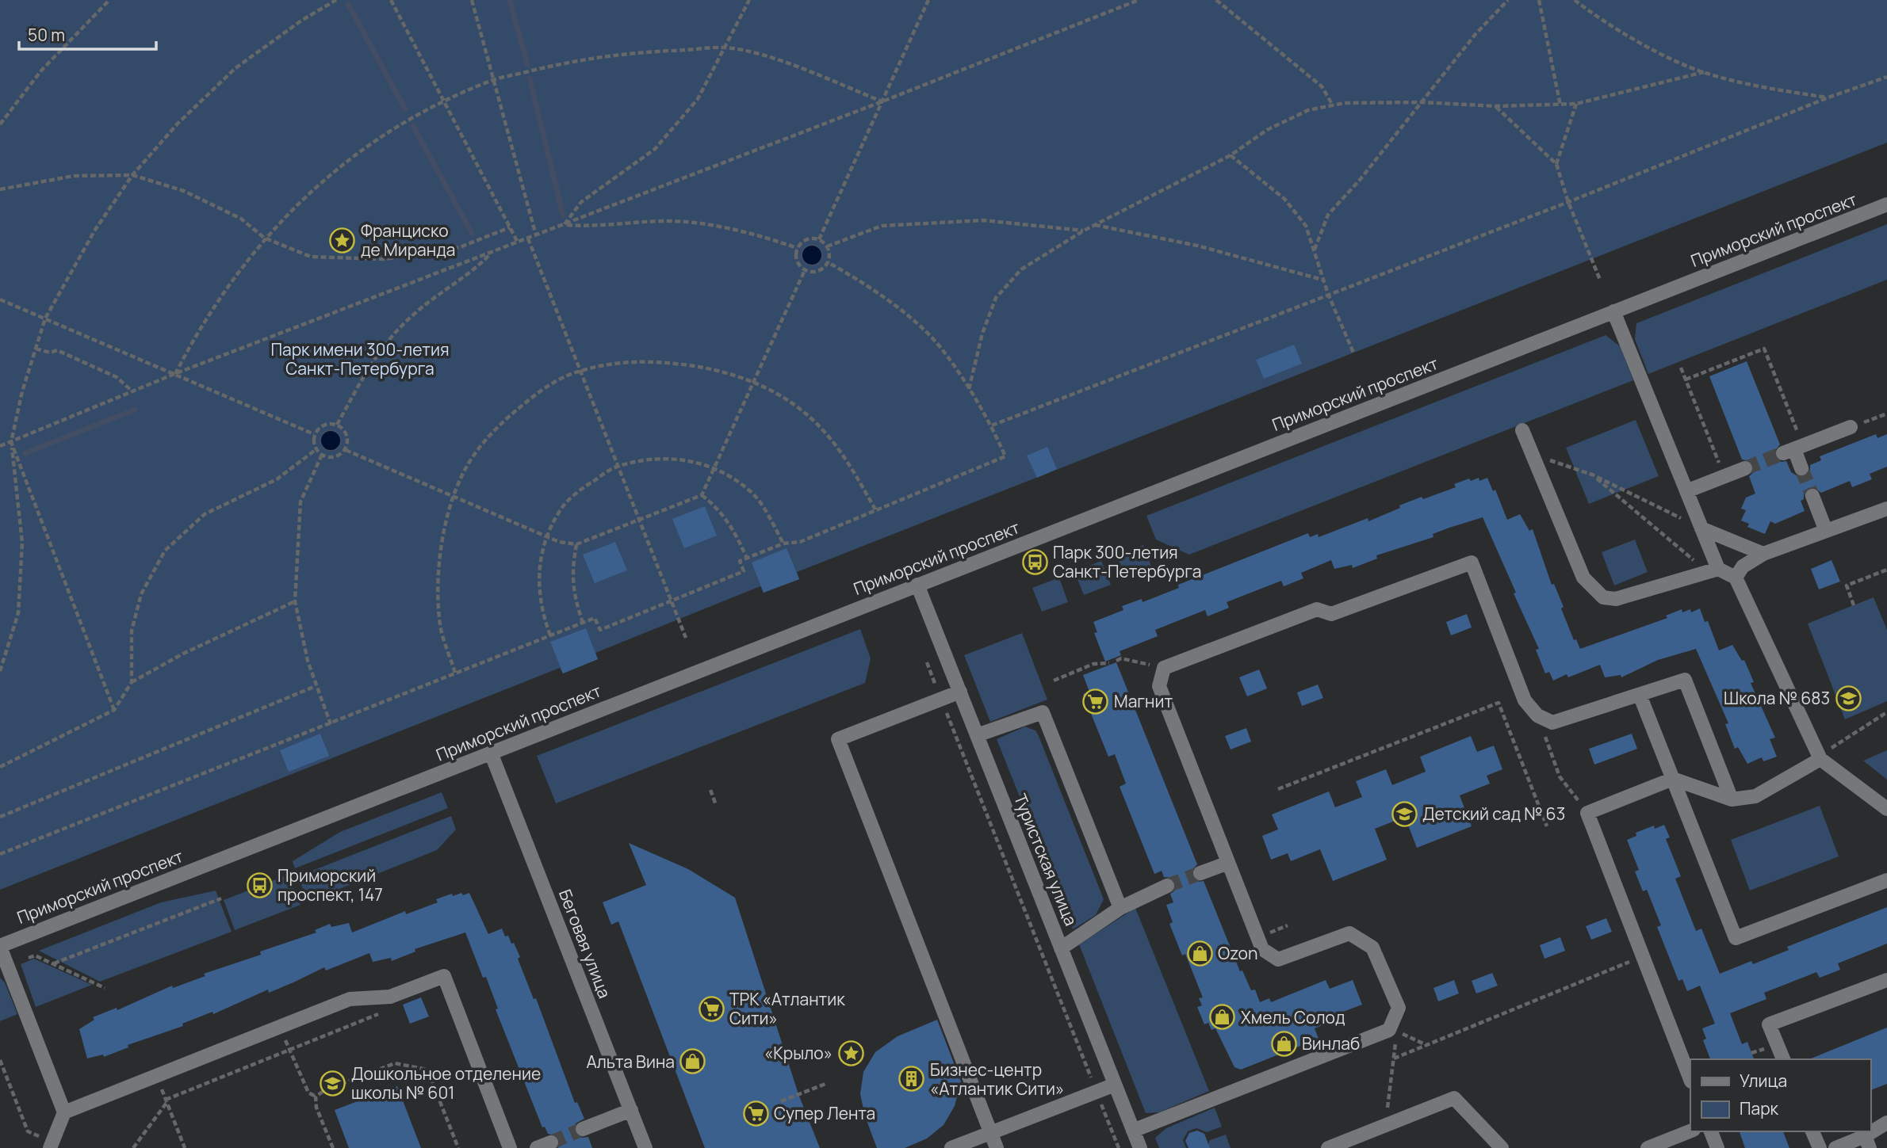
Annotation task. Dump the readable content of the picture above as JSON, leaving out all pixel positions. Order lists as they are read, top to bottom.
{
  "streets": {
    "street": ["Приморский проспект", "Туристская улица", "Беговая улица"]
  },
  "crossings": [
    ["Приморский проспект", "Туристская улица"],
    ["Приморский проспект", "Беговая улица"]
  ],
  "parks": ["Парк имени 300-летия Санкт-Петербурга"],
  "places": {
    "place": ["Франциско де Миранда", "«Крыло»"],
    "bus stop": ["Парк 300-летия Санкт-Петербурга", "Приморский проспект, 147"],
    "school or university": ["Школа № 683", "Детский сад № 63", "Дошкольное отделение школы № 601"],
    "supermarket": ["Магнит", "ТРК «Атлантик Сити»", "Супер Лента"],
    "shop": [
      "Ozon",
      "Хмель Солод",
      "Винлаб",
      "Альта Вина"
    ],
    "building": ["Бизнес-центр «Атлантик Сити»"]
  },
  "legend": ["Улица", "Парк"],
  "scale_bar": "50 m"
}
